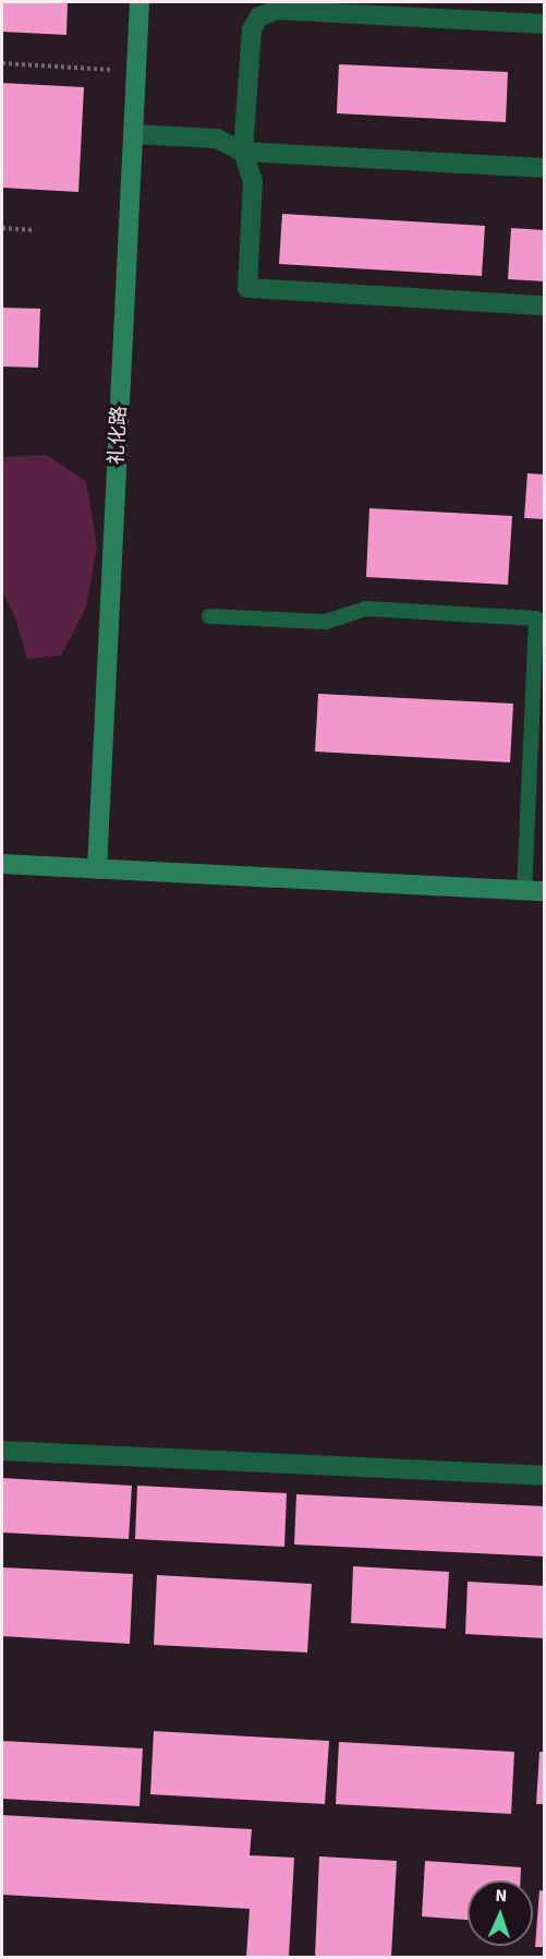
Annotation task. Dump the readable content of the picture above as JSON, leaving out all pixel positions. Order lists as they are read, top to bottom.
{
  "streets": {
    "street": ["礼化路"]
  },
  "north": "top"
}
